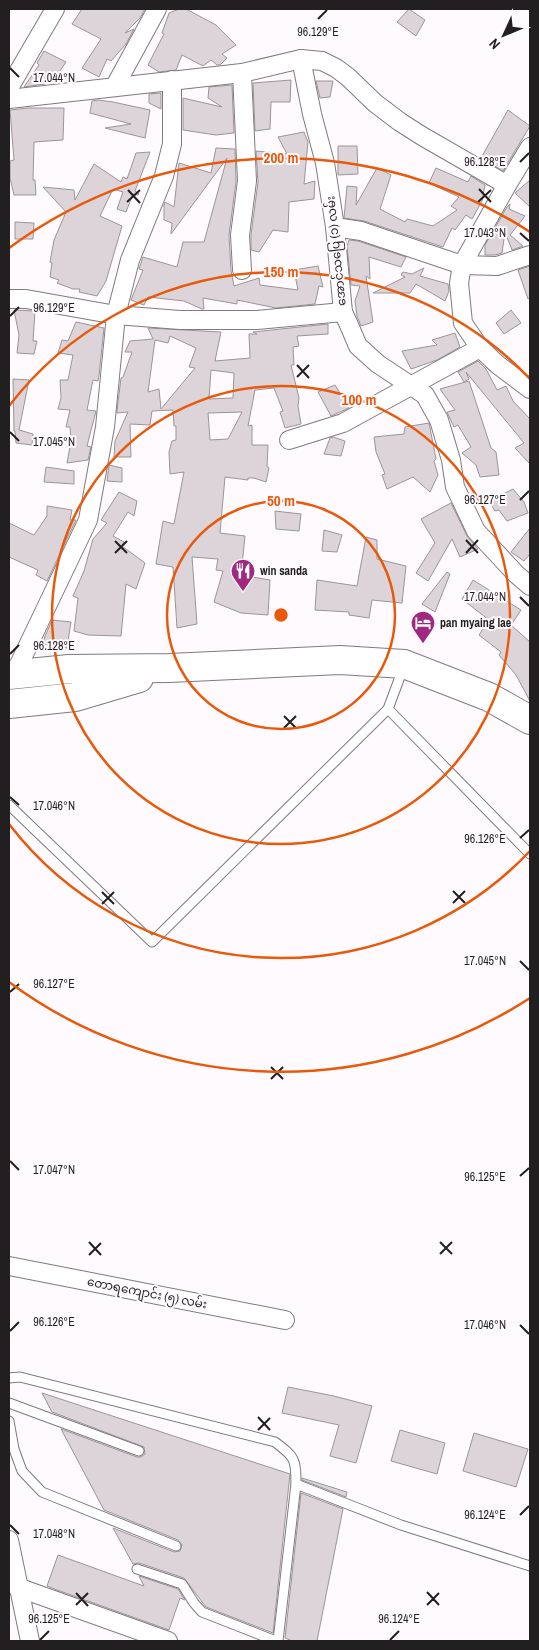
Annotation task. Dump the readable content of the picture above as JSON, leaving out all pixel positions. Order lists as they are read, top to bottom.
{
  "streets": {
    "street": ["အောင်သပြေ (၁) လမ်း", "တောရကျောင်း (၅) လမ်း"]
  },
  "places": {
    "restaurant": ["win sanda"],
    "hotel": ["pan myaing lae"]
  },
  "north": "bottom left",
  "coordinates": [
    "96.129°E",
    "17.044°N",
    "96.128°E",
    "17.043°N",
    "17.045°N",
    "96.127°E",
    "17.046°N",
    "96.126°E",
    "17.047°N",
    "96.125°E",
    "96.124°E",
    "17.048°N"
  ],
  "rings": [
    "200 m",
    "150 m",
    "100 m",
    "50 m"
  ]
}
